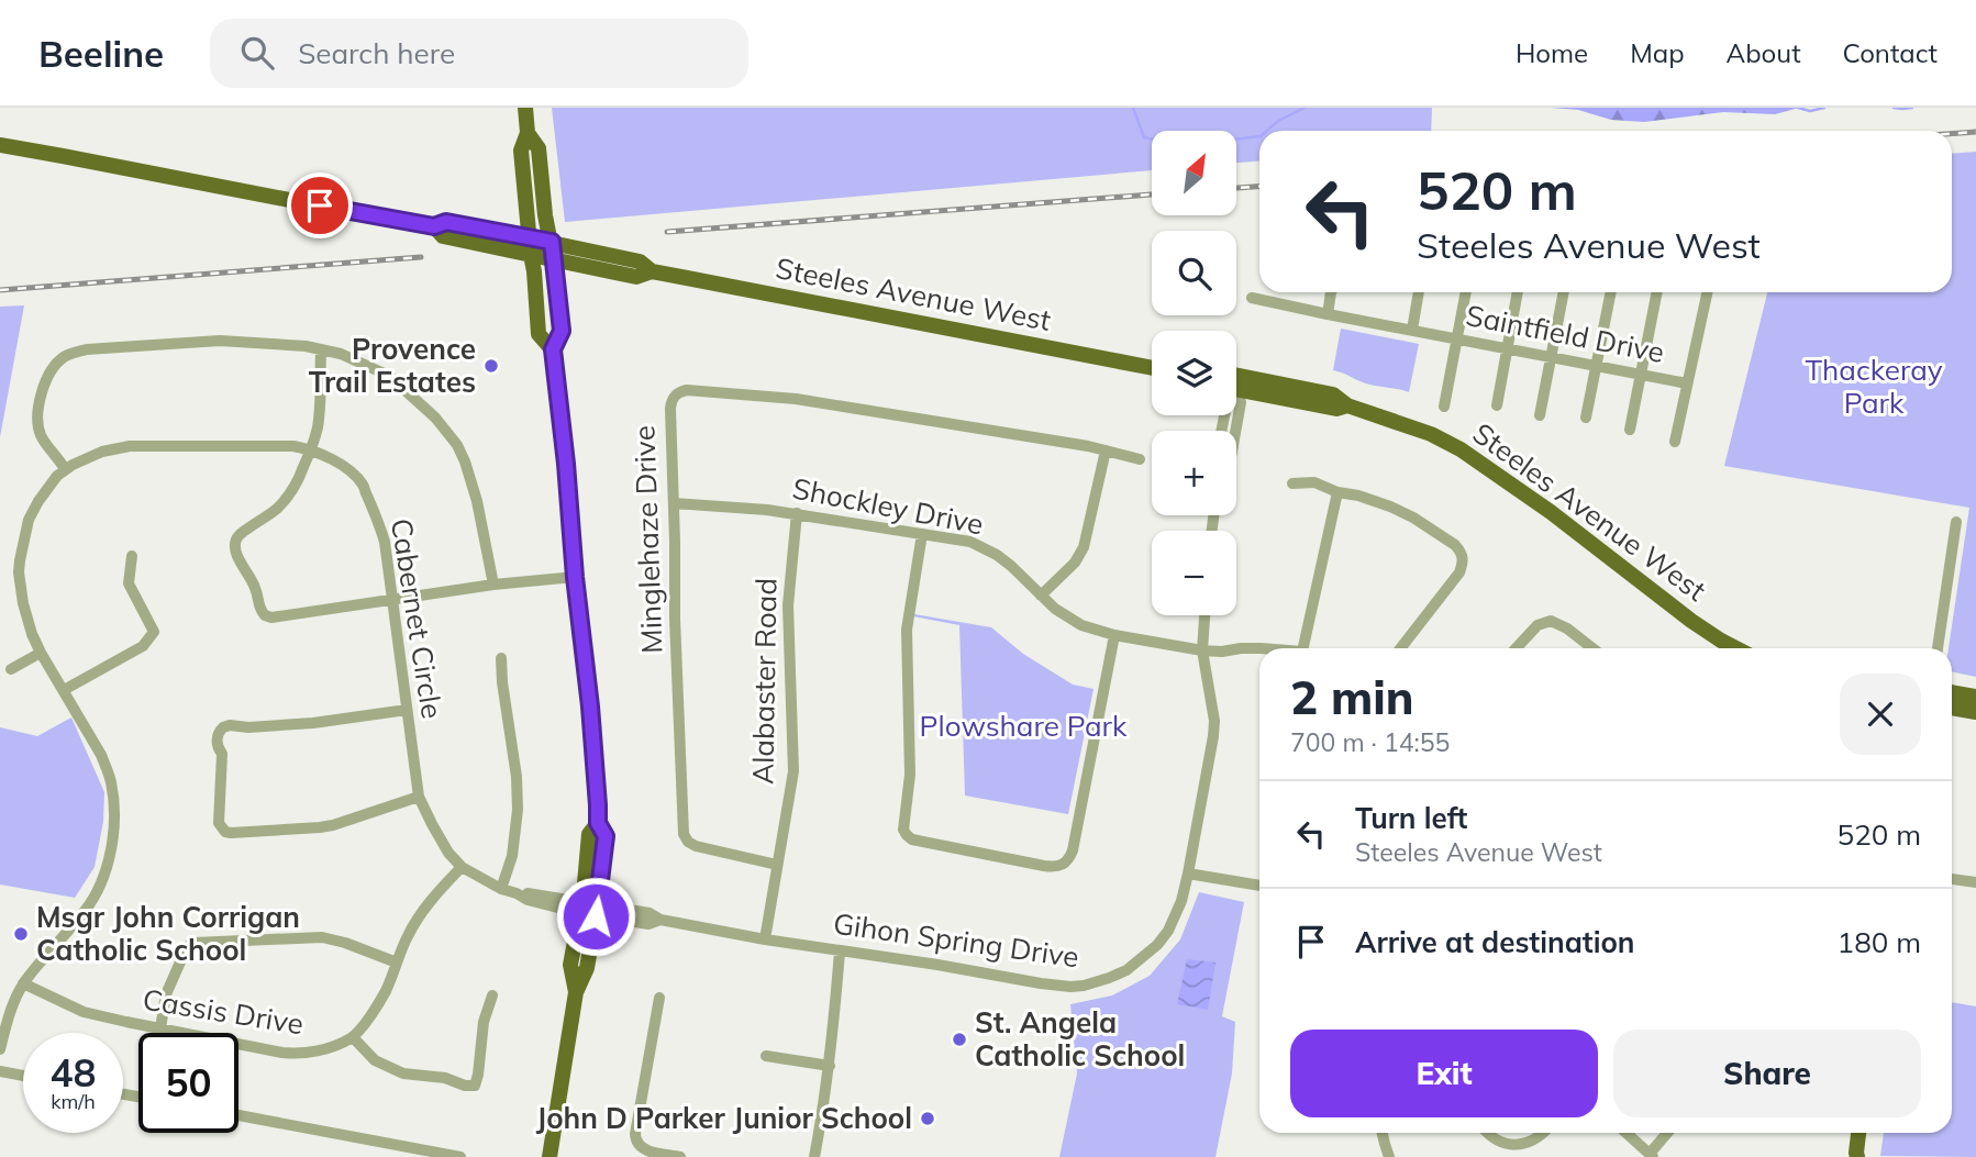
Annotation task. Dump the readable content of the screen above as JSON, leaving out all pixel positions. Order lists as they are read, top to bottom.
{
  "streets": {
    "main road": ["Steeles Avenue West"],
    "street": [
      "Saintfield Drive",
      "Shockley Drive",
      "Minglehaze Drive",
      "Cabernet Circle",
      "Alabaster Road",
      "Gihon Spring Drive",
      "Cassis Drive"
    ]
  },
  "crossings": [
    ["Shockley Drive", "Minglehaze Drive"],
    ["Shockley Drive", "Alabaster Road"],
    ["Shockley Drive", "Gihon Spring Drive"],
    ["Minglehaze Drive", "Alabaster Road"],
    ["Cabernet Circle", "Gihon Spring Drive"],
    ["Cabernet Circle", "Cassis Drive"],
    ["Alabaster Road", "Gihon Spring Drive"]
  ],
  "parks": ["Thackeray Park", "Plowshare Park"],
  "places": [
    "Provence Trail Estates",
    "Msgr John Corrigan Catholic School",
    "St. Angela Catholic School",
    "John D Parker Junior School"
  ],
  "north": "top right",
  "page": {
    "header": "Beeline",
    "search": "Search here",
    "nav": [
      "Home",
      "Map",
      "About",
      "Contact"
    ],
    "map_buttons": ["+", "−"],
    "turn": ["520 m", "Steeles Avenue West"],
    "heading": ["2 min", "700 m · 14:55"],
    "list": [
      {
        "name": "Turn left",
        "note": "Steeles Avenue West",
        "value": "520 m"
      },
      {
        "name": "Arrive at destination",
        "value": "180 m"
      }
    ],
    "buttons": ["Exit", "Share"],
    "speed": "48 km/h",
    "limit": "50"
  }
}
